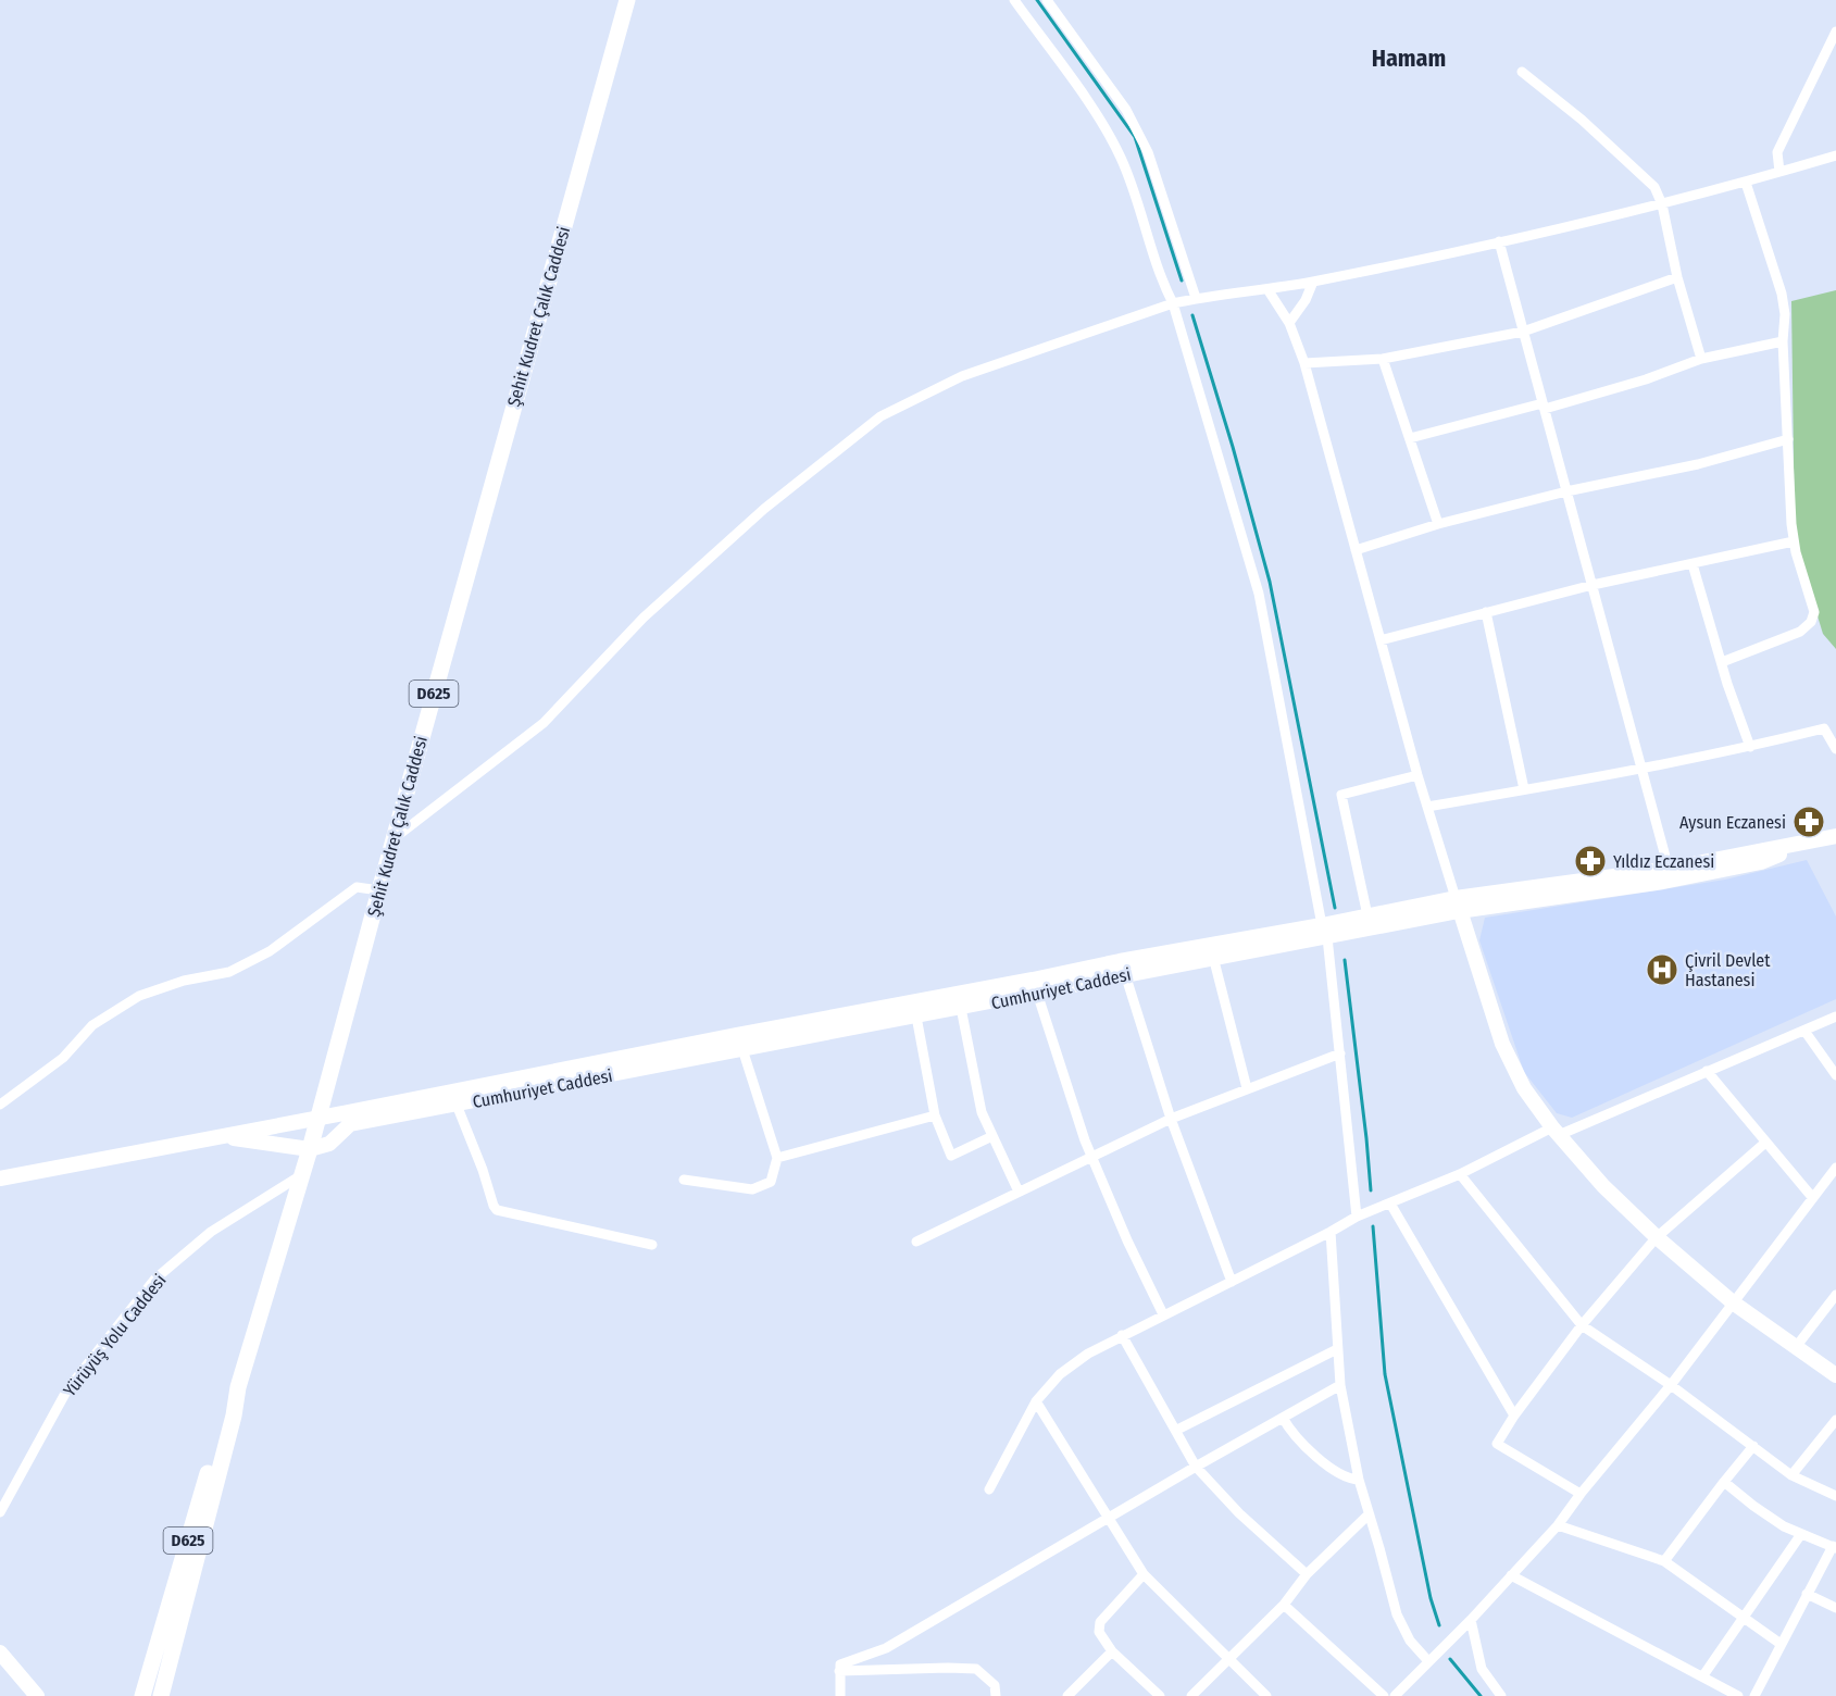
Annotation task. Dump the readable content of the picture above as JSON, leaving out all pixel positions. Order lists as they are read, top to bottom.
{
  "streets": {
    "main road": ["Şehit Kudret Çalık Caddesi", "D625", "Cumhuriyet Caddesi"],
    "street": ["Yürüyüş Yolu Caddesi"]
  },
  "crossings": [
    ["Şehit Kudret Çalık Caddesi", "Cumhuriyet Caddesi"],
    ["Şehit Kudret Çalık Caddesi", "Yürüyüş Yolu Caddesi"]
  ],
  "districts": ["Hamam"],
  "places": {
    "pharmacy": ["Aysun Eczanesi", "Yıldız Eczanesi"],
    "hospital": ["Çivril Devlet Hastanesi"]
  }
}
